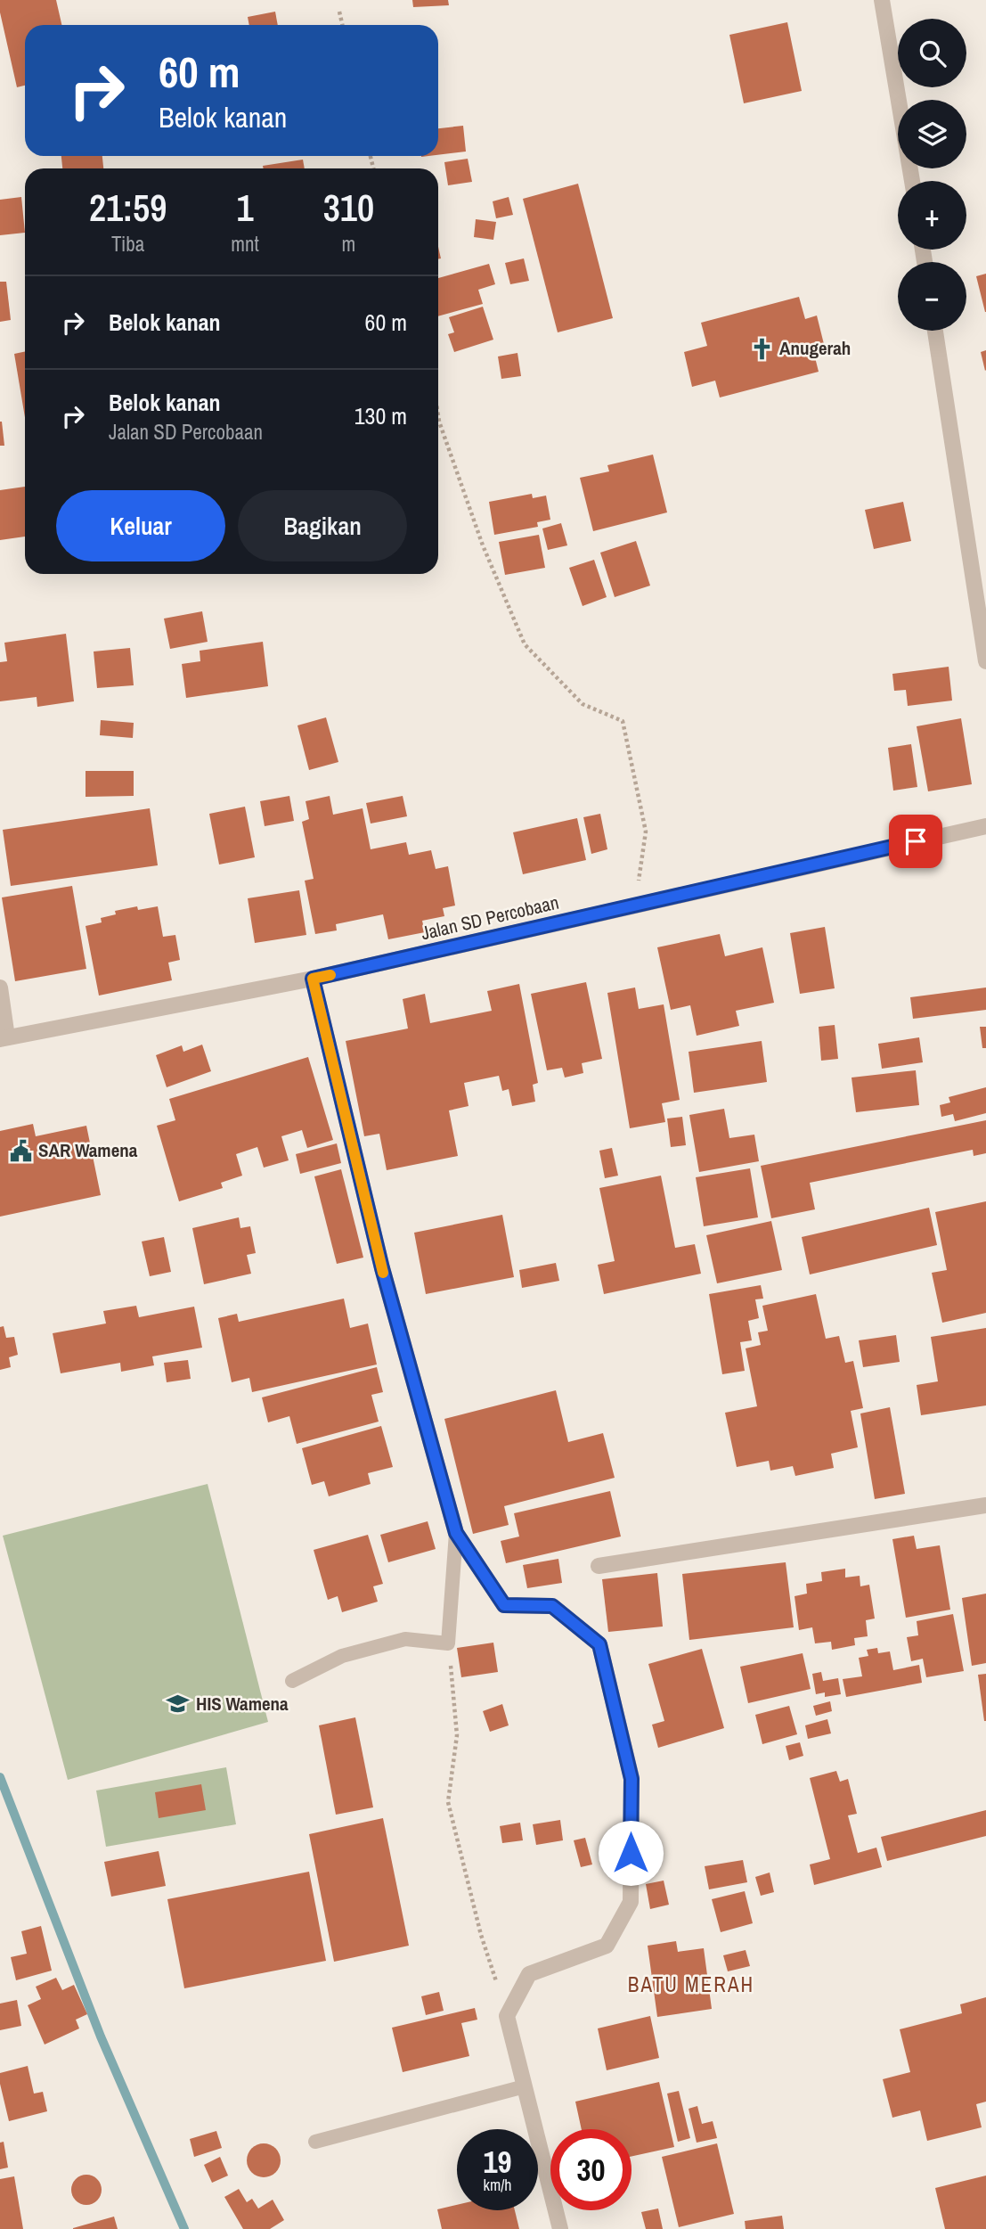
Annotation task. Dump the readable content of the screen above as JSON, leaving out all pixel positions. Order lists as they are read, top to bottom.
{
  "streets": {
    "street": ["Jalan SD Percobaan"]
  },
  "districts": ["BATU MERAH"],
  "places": {
    "church": ["Anugerah"],
    "public building": ["SAR Wamena"],
    "school or university": ["HIS Wamena"]
  },
  "page": {
    "map_buttons": ["+", "−"],
    "turn": ["60 m", "Belok kanan"],
    "eta": [
      "21:59",
      "Tiba",
      "1",
      "mnt",
      "310",
      "m"
    ],
    "list": [
      {
        "name": "Belok kanan",
        "value": "60 m"
      },
      {
        "name": "Belok kanan",
        "note": "Jalan SD Percobaan",
        "value": "130 m"
      }
    ],
    "buttons": ["Keluar", "Bagikan"],
    "speed": "19 km/h",
    "limit": "30"
  }
}
